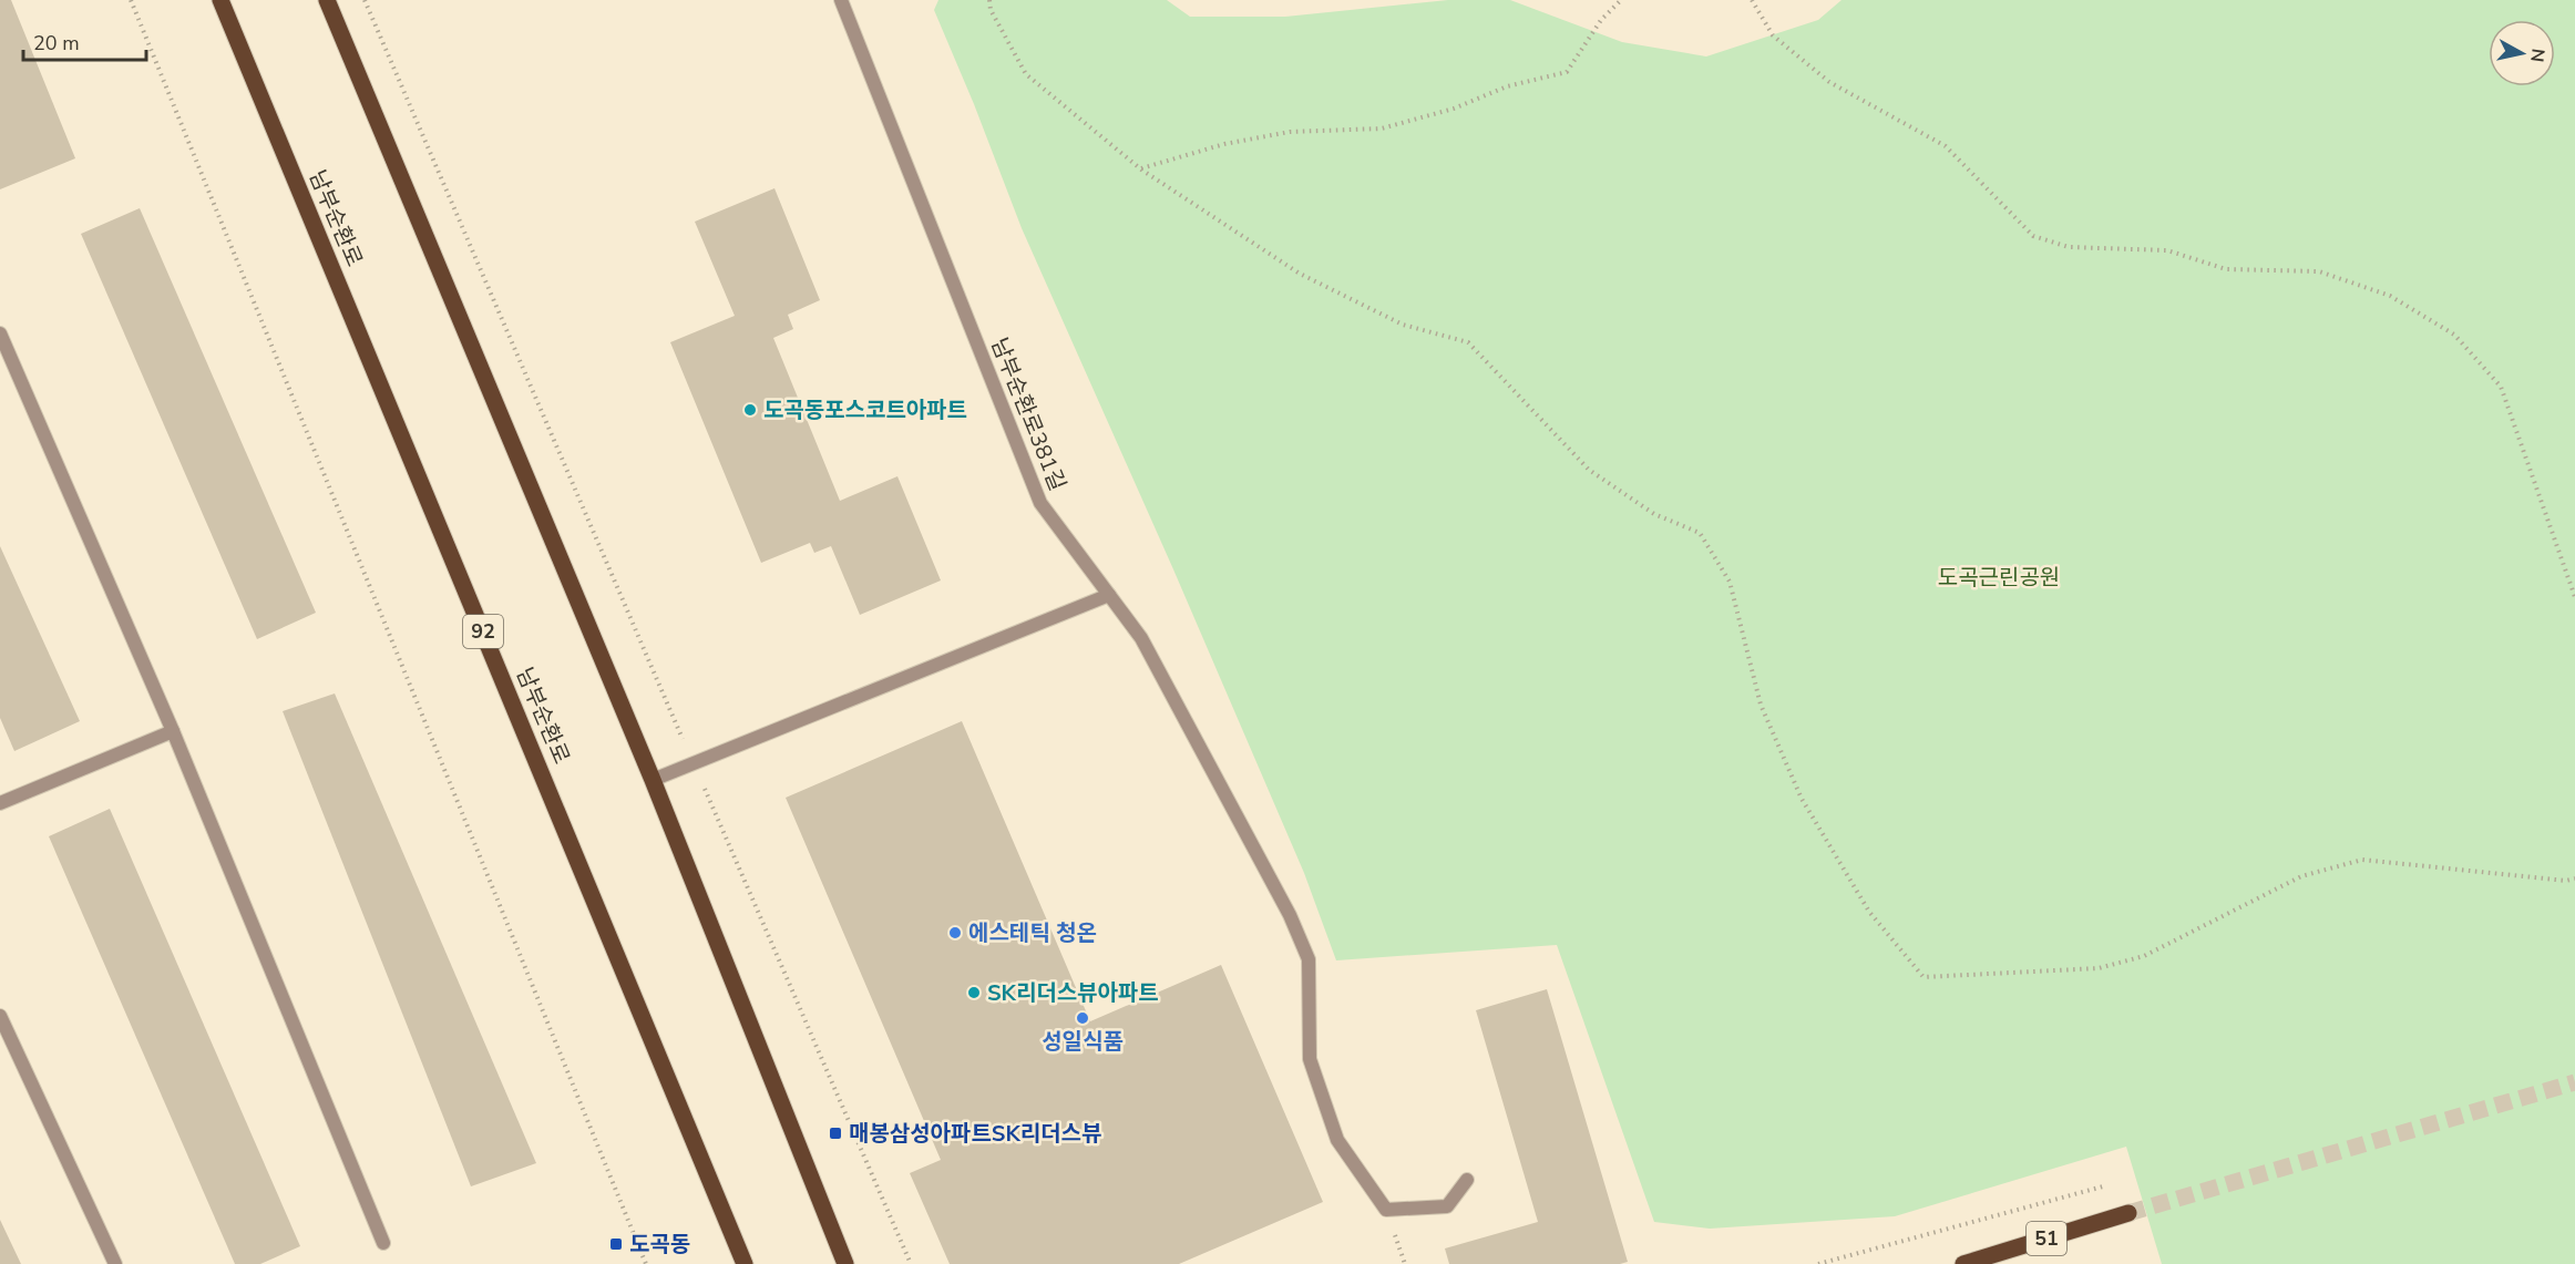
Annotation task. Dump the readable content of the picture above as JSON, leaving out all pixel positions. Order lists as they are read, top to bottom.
{
  "streets": {
    "main road": ["남부순환로", "92", "51"],
    "street": ["남부순환로381길"]
  },
  "parks": ["도곡근린공원"],
  "places": {
    "other": [
      "도곡동포스코트아파트",
      "에스테틱 청온",
      "SK리더스뷰아파트",
      "성일식품"
    ],
    "transit": ["매봉삼성아파트SK리더스뷰", "도곡동"]
  },
  "scale_bar": "20 m",
  "north": "right"
}
